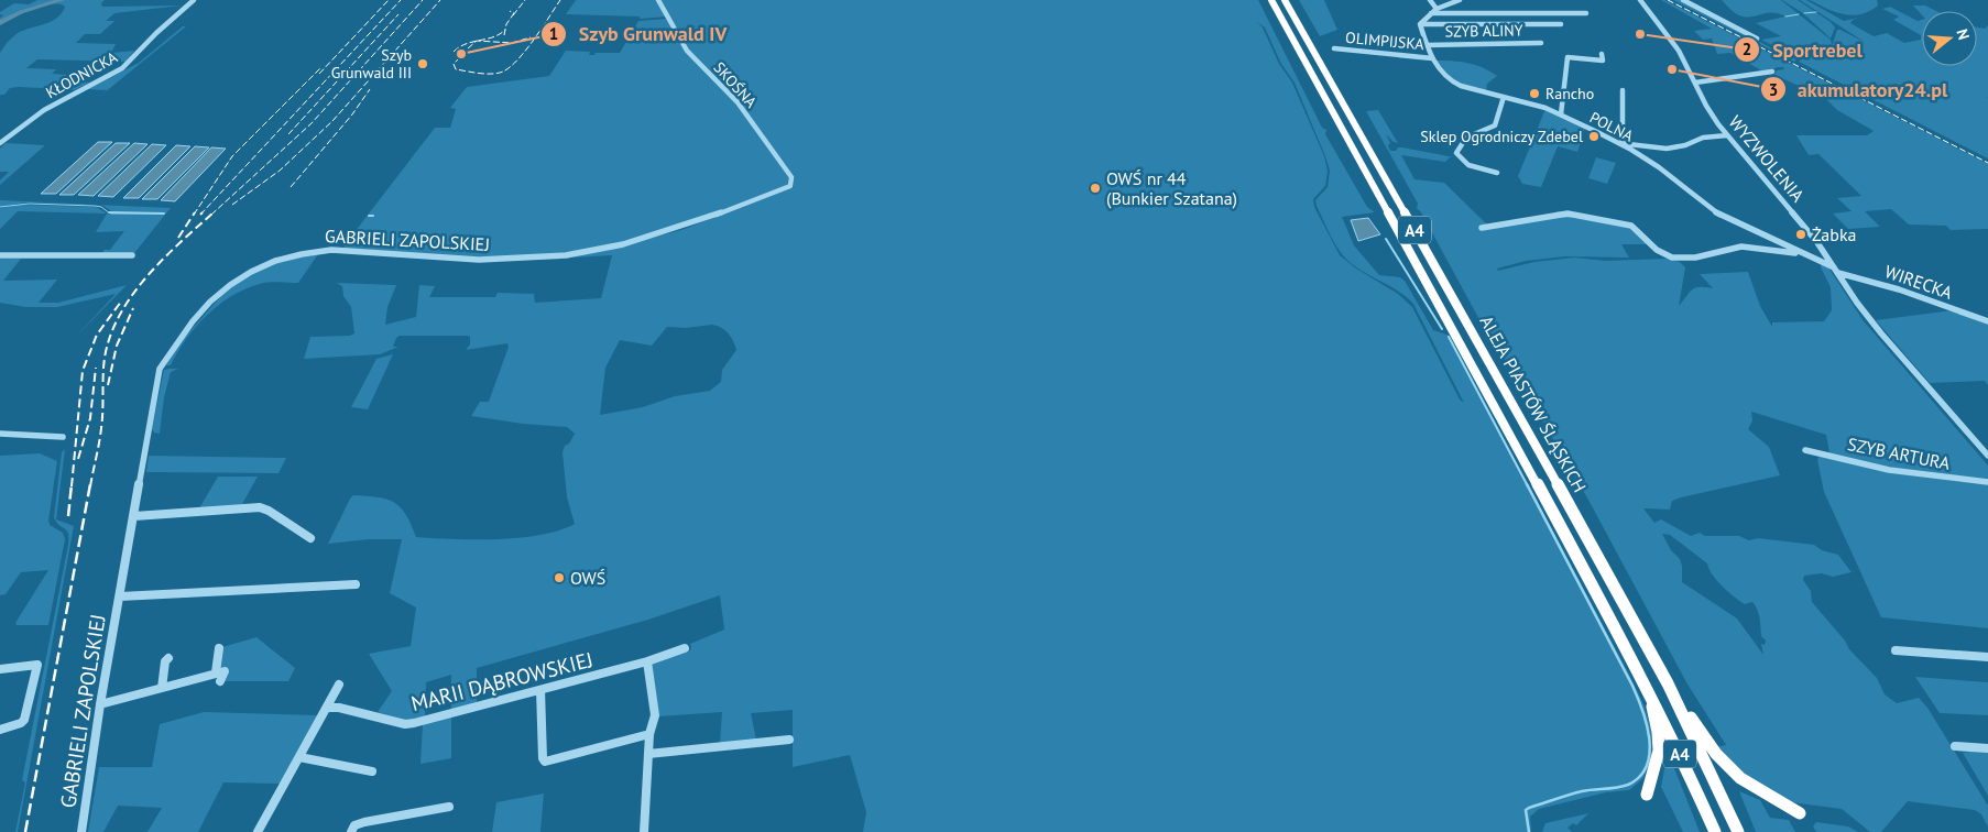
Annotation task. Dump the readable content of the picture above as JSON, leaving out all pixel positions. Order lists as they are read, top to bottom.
{
  "streets": {
    "highway": ["A4", "ALEJA PIASTÓW ŚLĄSKICH"],
    "street": [
      "SZYB ALINY",
      "OLIMPIJSKA",
      "KŁODNICKA",
      "SKOŚNA",
      "POLNA",
      "WYZWOLENIA",
      "GABRIELI ZAPOLSKIEJ",
      "WIRECKA",
      "SZYB ARTURA",
      "MARII DĄBROWSKIEJ"
    ]
  },
  "crossings": [
    ["SZYB ALINY", "POLNA"],
    ["OLIMPIJSKA", "POLNA"],
    ["SKOŚNA", "GABRIELI ZAPOLSKIEJ"],
    ["POLNA", "WYZWOLENIA"],
    ["POLNA", "WIRECKA"],
    ["WYZWOLENIA", "WIRECKA"]
  ],
  "places": [
    "Sportrebel",
    "Szyb Grunwald IV",
    "Szyb Grunwald III",
    "akumulatory24.pl",
    "Rancho",
    "Sklep Ogrodniczy Zdebel",
    "OWŚ nr 44 (Bunkier Szatana)",
    "Żabka",
    "OWŚ"
  ],
  "north": "right"
}
